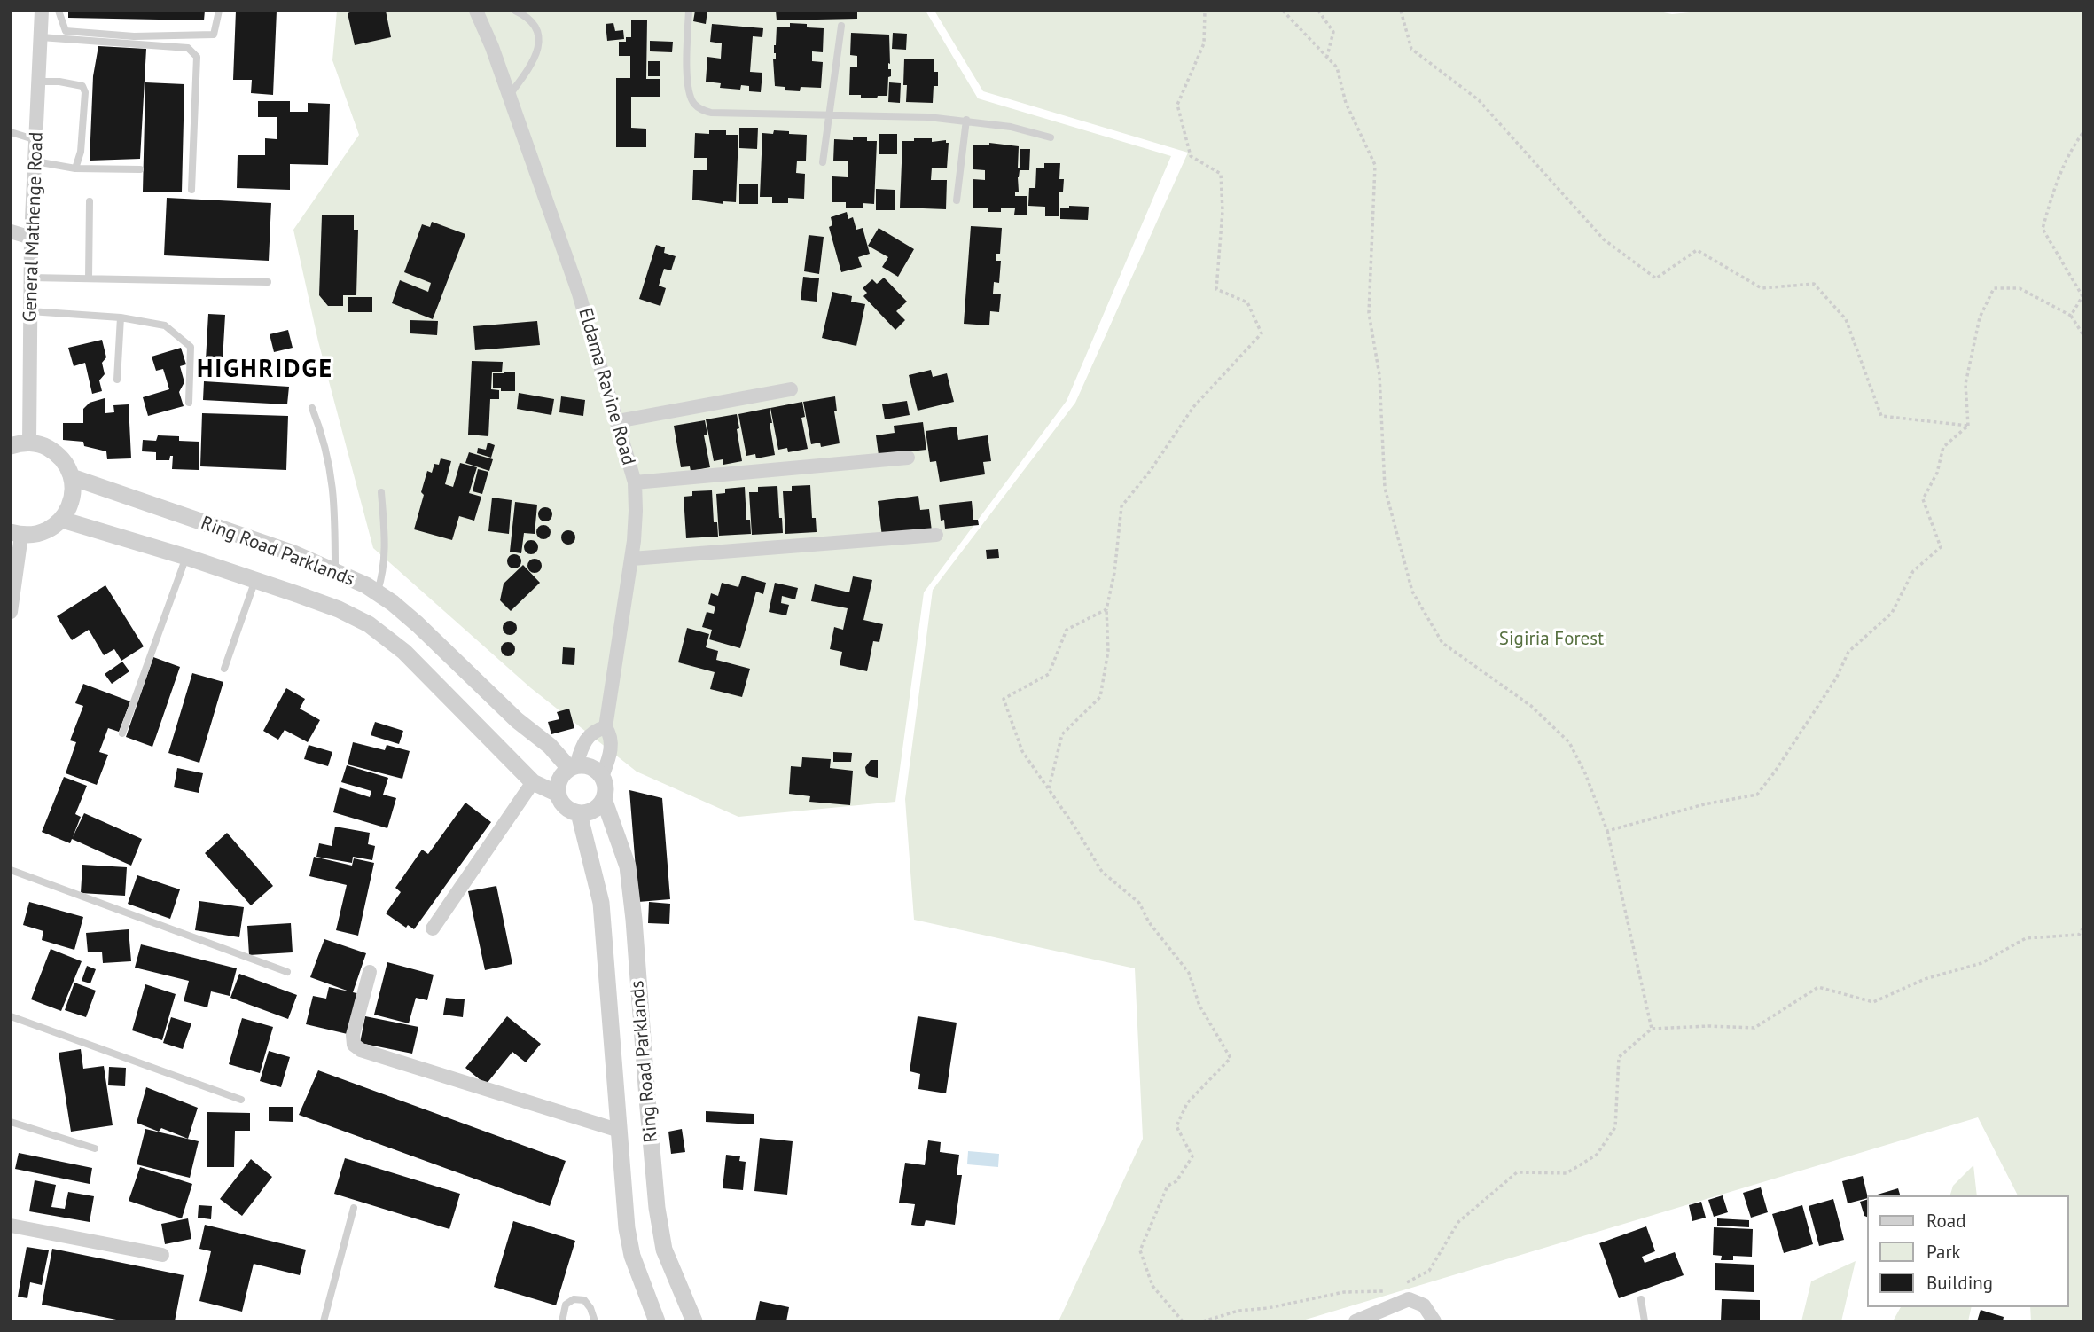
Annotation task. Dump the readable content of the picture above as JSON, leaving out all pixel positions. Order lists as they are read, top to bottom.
{
  "streets": {
    "street": ["General Mathenge Road", "Eldama Ravine Road", "Ring Road Parklands"]
  },
  "crossings": [
    ["Eldama Ravine Road", "Ring Road Parklands"]
  ],
  "districts": ["HIGHRIDGE"],
  "parks": ["Sigiria Forest"],
  "legend": ["Road", "Park", "Building"]
}
